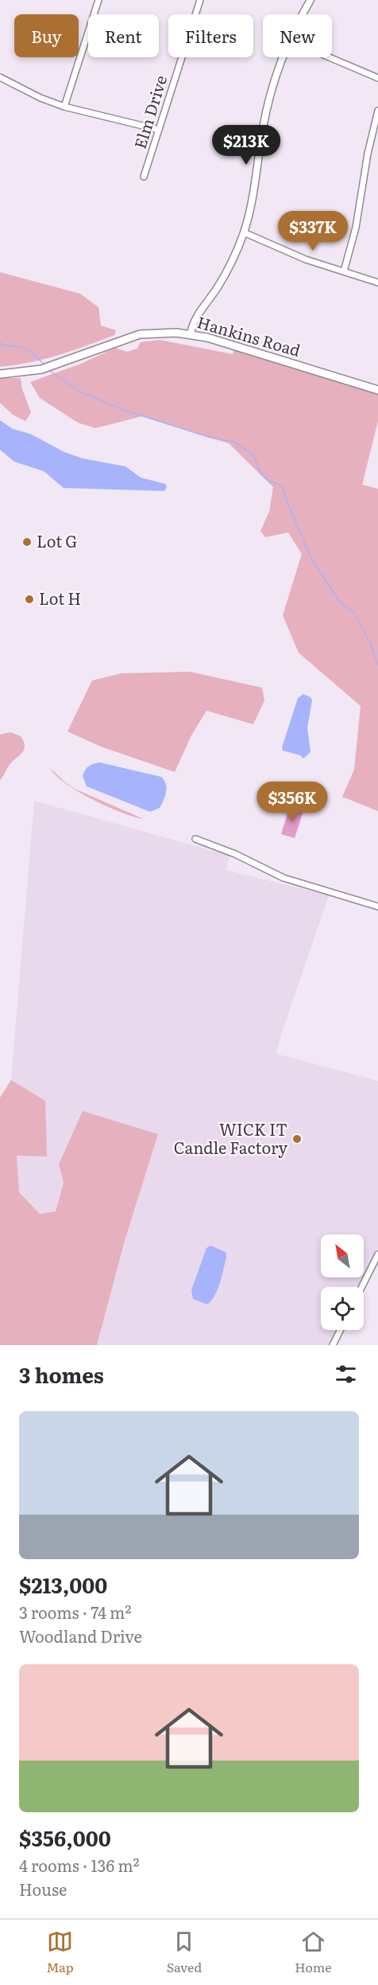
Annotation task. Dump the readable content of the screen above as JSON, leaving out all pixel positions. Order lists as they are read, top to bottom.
{
  "streets": {
    "main road": ["Hankins Road"],
    "street": ["Elm Drive"]
  },
  "places": ["Lot G", "Lot H", "WICK IT Candle Factory"],
  "north": "top left",
  "page": {
    "chip": [
      "Buy",
      "Rent",
      "Filters",
      "New"
    ],
    "price": ["$213K", "$337K", "$356K"],
    "heading": "3 homes",
    "list": [
      {
        "name": "$213,000",
        "note": "3 rooms · 74 m² · Woodland Drive"
      },
      {
        "name": "$356,000",
        "note": "4 rooms · 136 m² · House"
      }
    ],
    "tabs": ["Map", "Saved", "Home"]
  }
}
